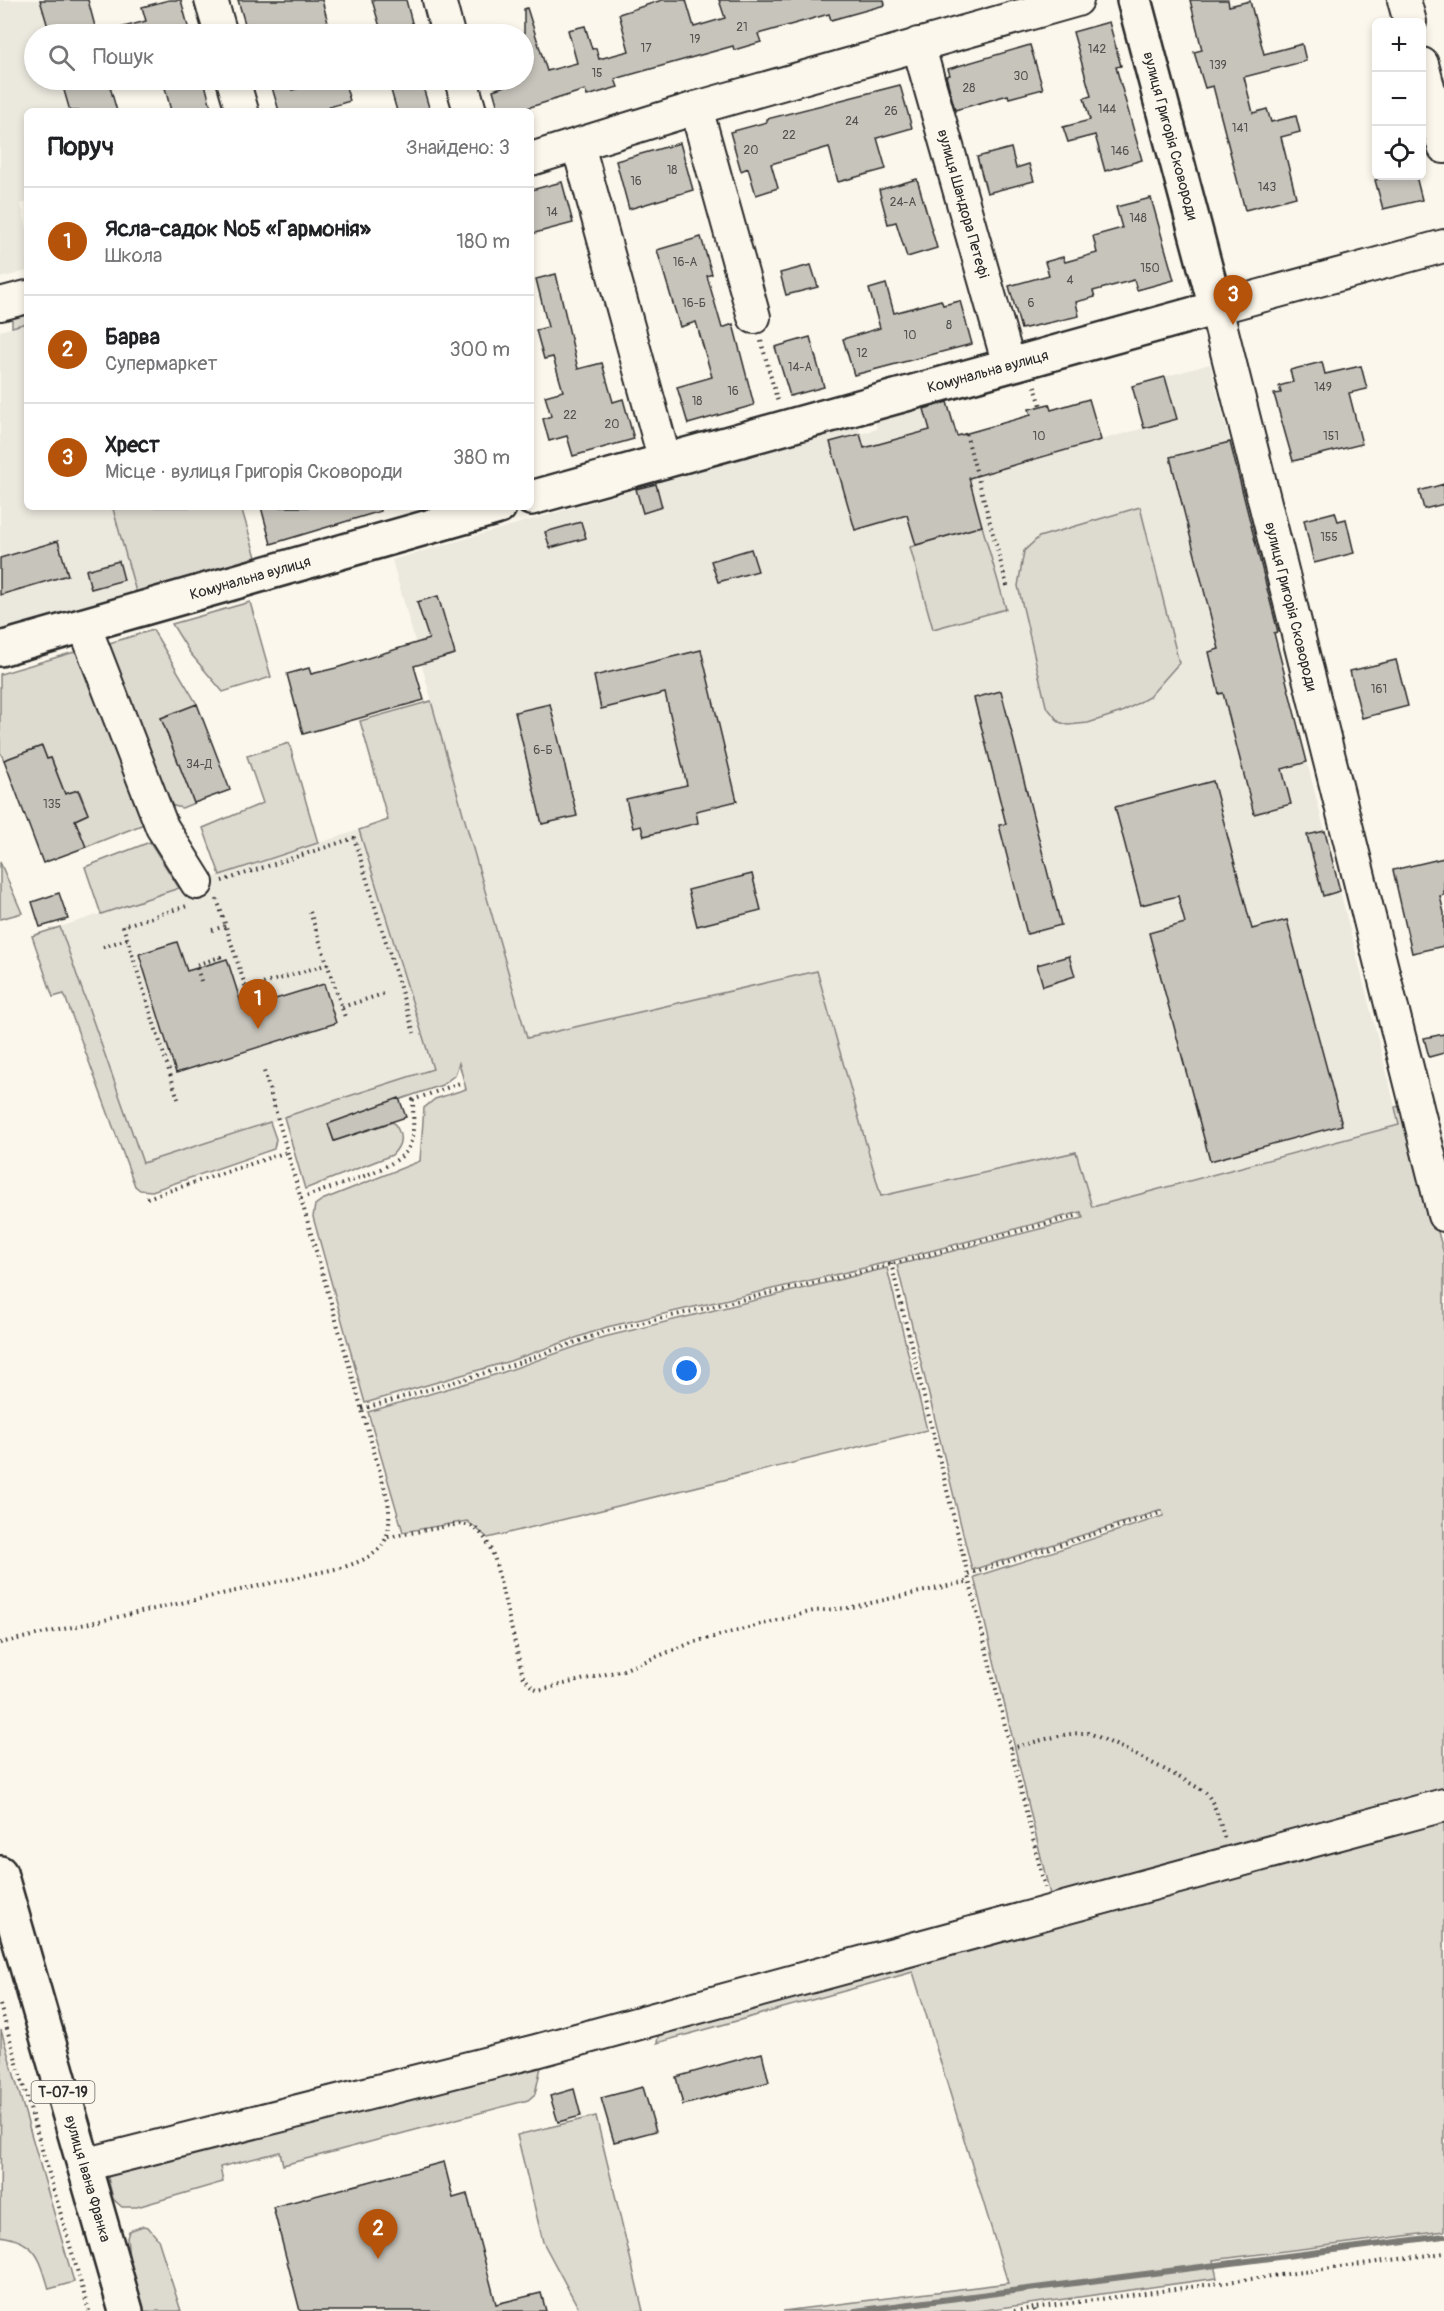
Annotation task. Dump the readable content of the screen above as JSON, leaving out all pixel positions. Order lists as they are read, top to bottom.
{
  "streets": {
    "main road": [
      "вулиця Григорія Сковороди",
      "Комунальна вулиця",
      "Т-07-19",
      "вулиця Івана Франка"
    ],
    "street": ["вулиця Шандора Петефі"]
  },
  "crossings": [
    ["вулиця Григорія Сковороди", "Комунальна вулиця"],
    ["вулиця Шандора Петефі", "Комунальна вулиця"]
  ],
  "house_numbers": [
    "21",
    "19",
    "17",
    "142",
    "139",
    "15",
    "30",
    "28",
    "144",
    "26",
    "24",
    "141",
    "22",
    "20",
    "146",
    "18",
    "16",
    "143",
    "24-А",
    "14",
    "148",
    "16-А",
    "150",
    "4",
    "16-Б",
    "6",
    "8",
    "10",
    "12",
    "14-А",
    "149",
    "16",
    "18",
    "22",
    "20",
    "10",
    "151",
    "155",
    "161",
    "6-Б",
    "34-Д",
    "135"
  ],
  "page": {
    "map_buttons": ["+", "−"],
    "search": "Пошук",
    "heading": ["Поруч", "Знайдено: 3"],
    "list": [
      {
        "mark": "1",
        "name": "Ясла-садок №5 «Гармонія»",
        "note": "Школа",
        "value": "180 m"
      },
      {
        "mark": "2",
        "name": "Барва",
        "note": "Супермаркет",
        "value": "300 m"
      },
      {
        "mark": "3",
        "name": "Хрест",
        "note": "Місце · вулиця Григорія Сковороди",
        "value": "380 m"
      }
    ],
    "pins": ["3", "1", "2"]
  }
}
